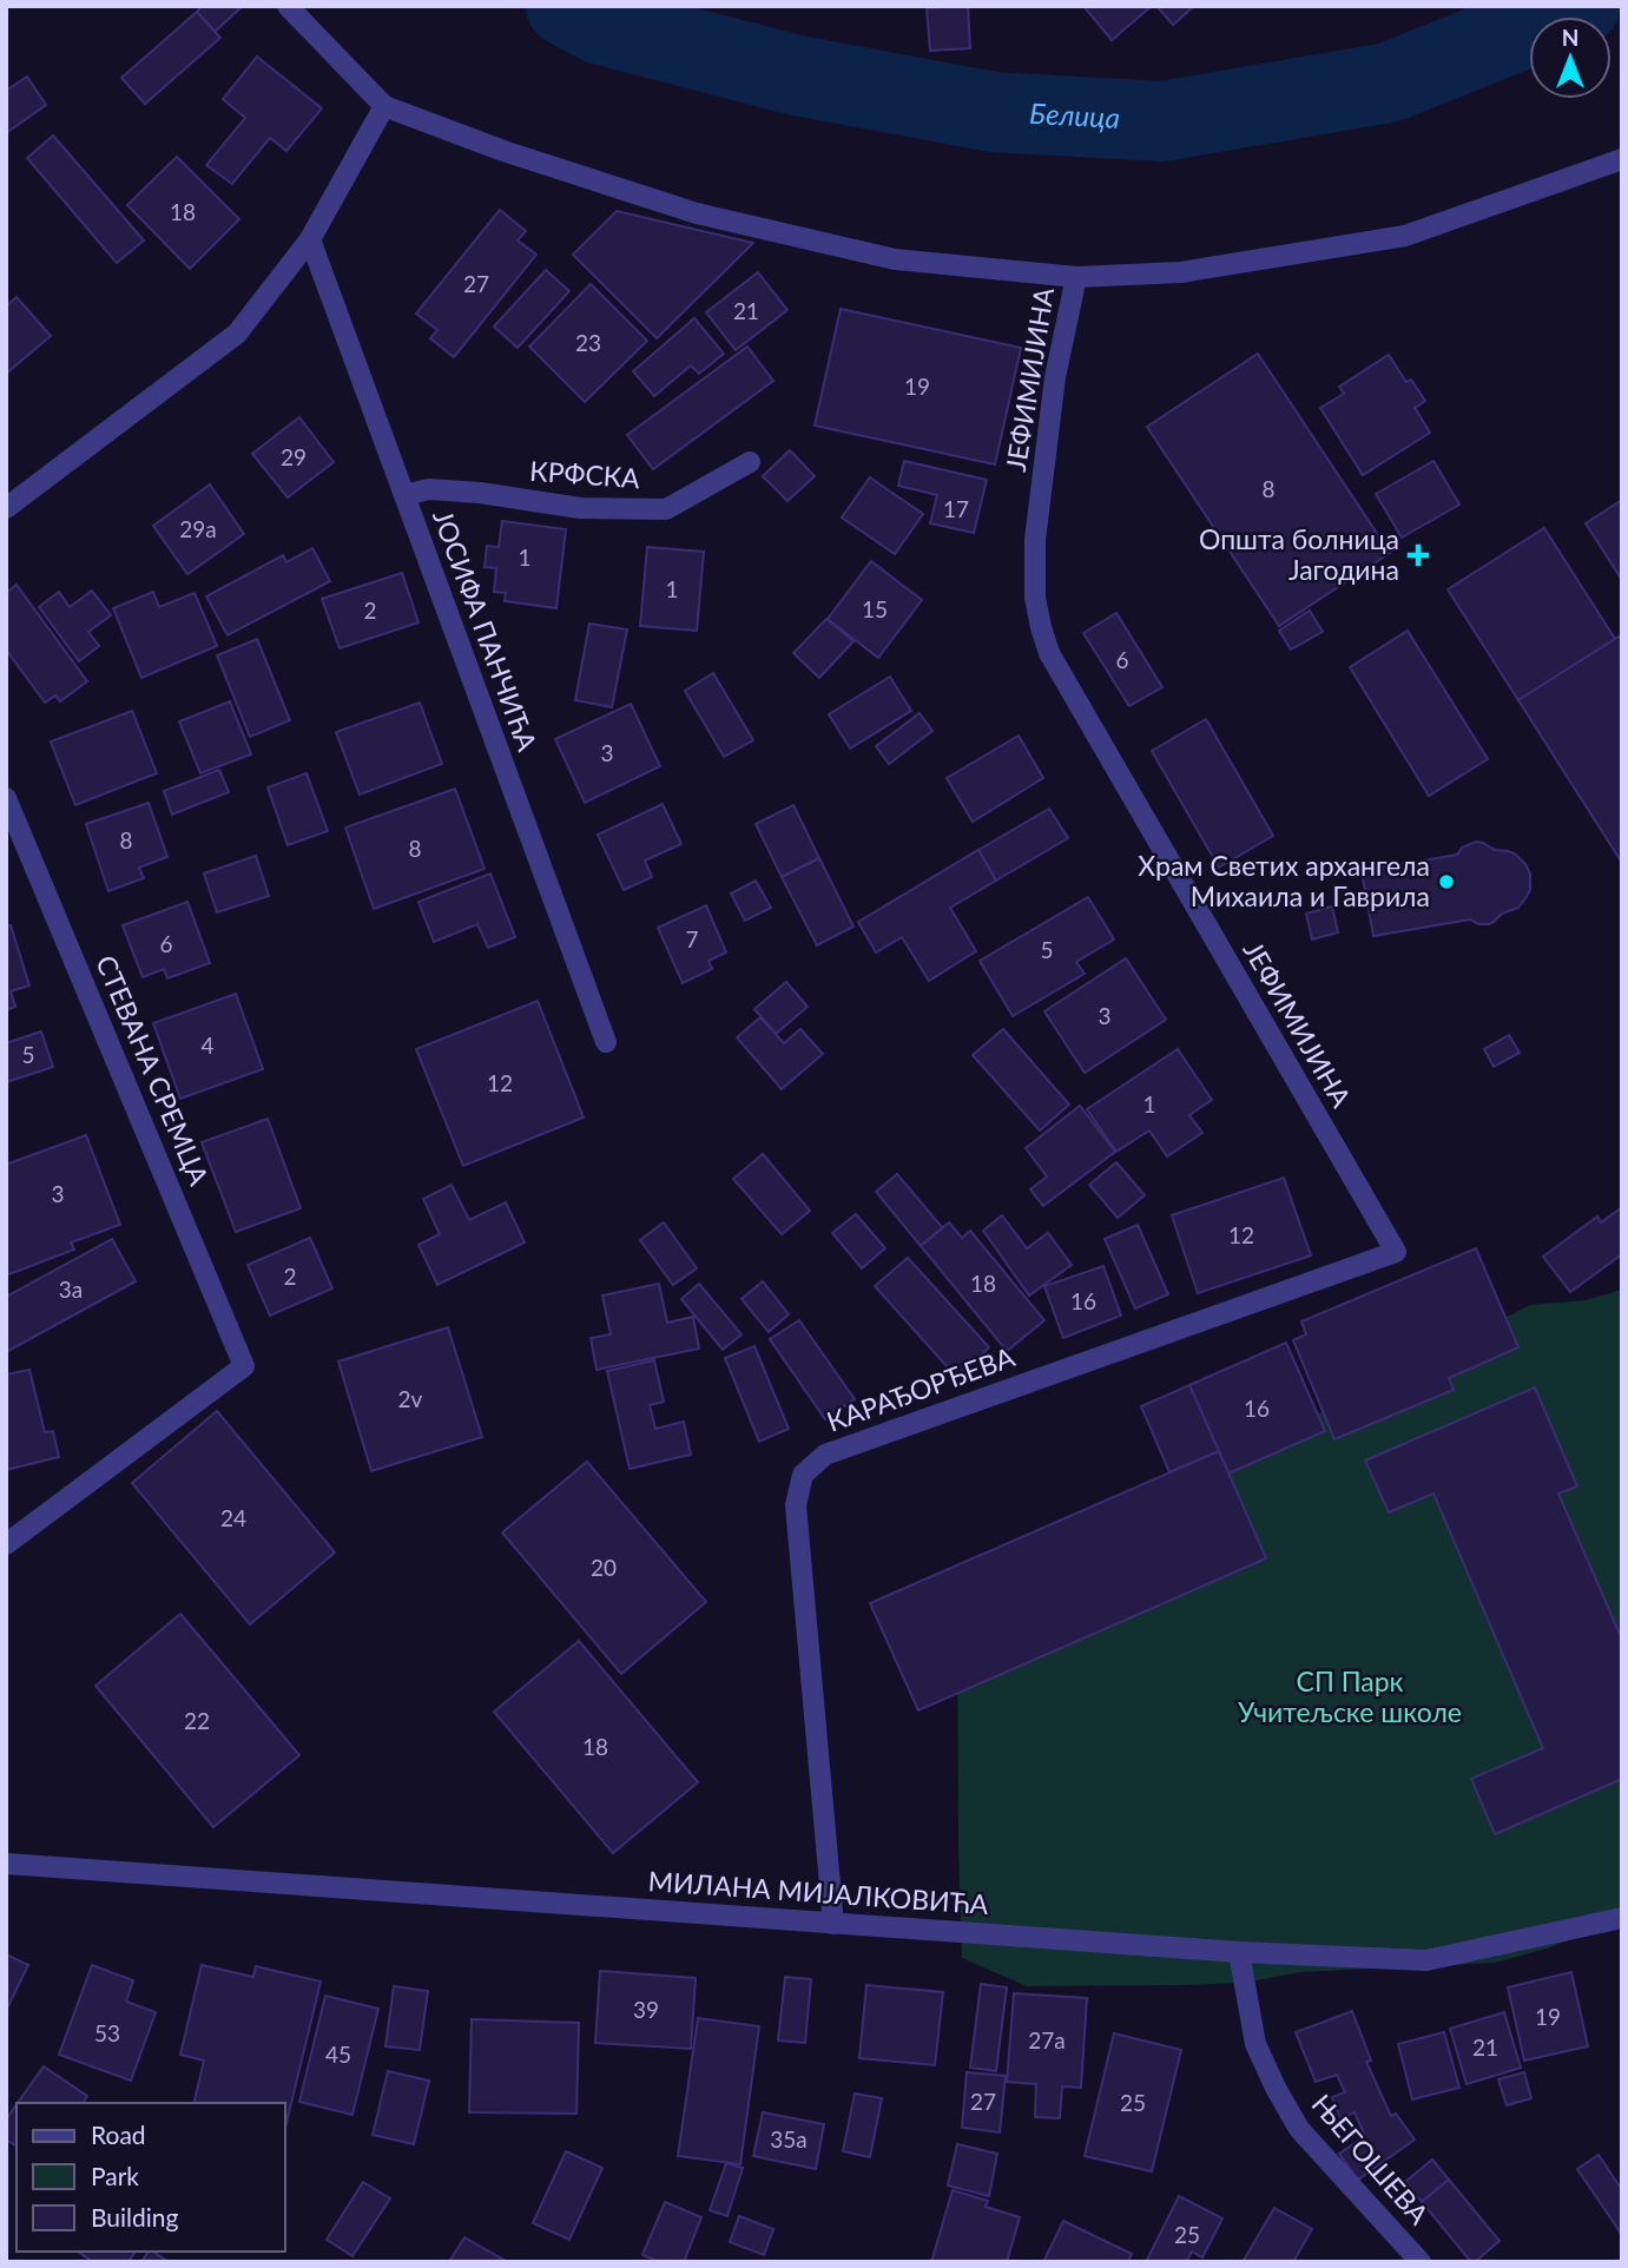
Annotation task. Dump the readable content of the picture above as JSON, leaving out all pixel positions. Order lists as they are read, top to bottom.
{
  "streets": {
    "street": [
      "ЈЕФИМИЈИНА",
      "КРФСКА",
      "ЈОСИФА ПАНЧИЋА",
      "СТЕВАНА СРЕМЦА",
      "КАРАЂОРЂЕВА",
      "МИЛАНА МИЈАЛКОВИЋА",
      "ЊЕГОШЕВА"
    ]
  },
  "crossings": [
    ["ЈЕФИМИЈИНА", "КАРАЂОРЂЕВА"],
    ["КРФСКА", "ЈОСИФА ПАНЧИЋА"],
    ["КАРАЂОРЂЕВА", "МИЛАНА МИЈАЛКОВИЋА"],
    ["МИЛАНА МИЈАЛКОВИЋА", "ЊЕГОШЕВА"]
  ],
  "water": ["Белица"],
  "parks": ["СП Парк Учитељске школе"],
  "places": {
    "health": ["Општа болница Јагодина"],
    "other": ["Храм Светих архангела Михаила и Гаврила"]
  },
  "house_numbers": [
    "18",
    "27",
    "21",
    "23",
    "19",
    "29",
    "8",
    "17",
    "29a",
    "1",
    "1",
    "15",
    "2",
    "6",
    "3",
    "8",
    "8",
    "7",
    "6",
    "5",
    "3",
    "4",
    "5",
    "12",
    "1",
    "3",
    "12",
    "2",
    "18",
    "3a",
    "16",
    "2v",
    "16",
    "24",
    "20",
    "22",
    "18",
    "39",
    "19",
    "53",
    "27a",
    "21",
    "45",
    "27",
    "25",
    "35a",
    "25"
  ],
  "legend": ["Road", "Park", "Building"],
  "north": "top"
}
